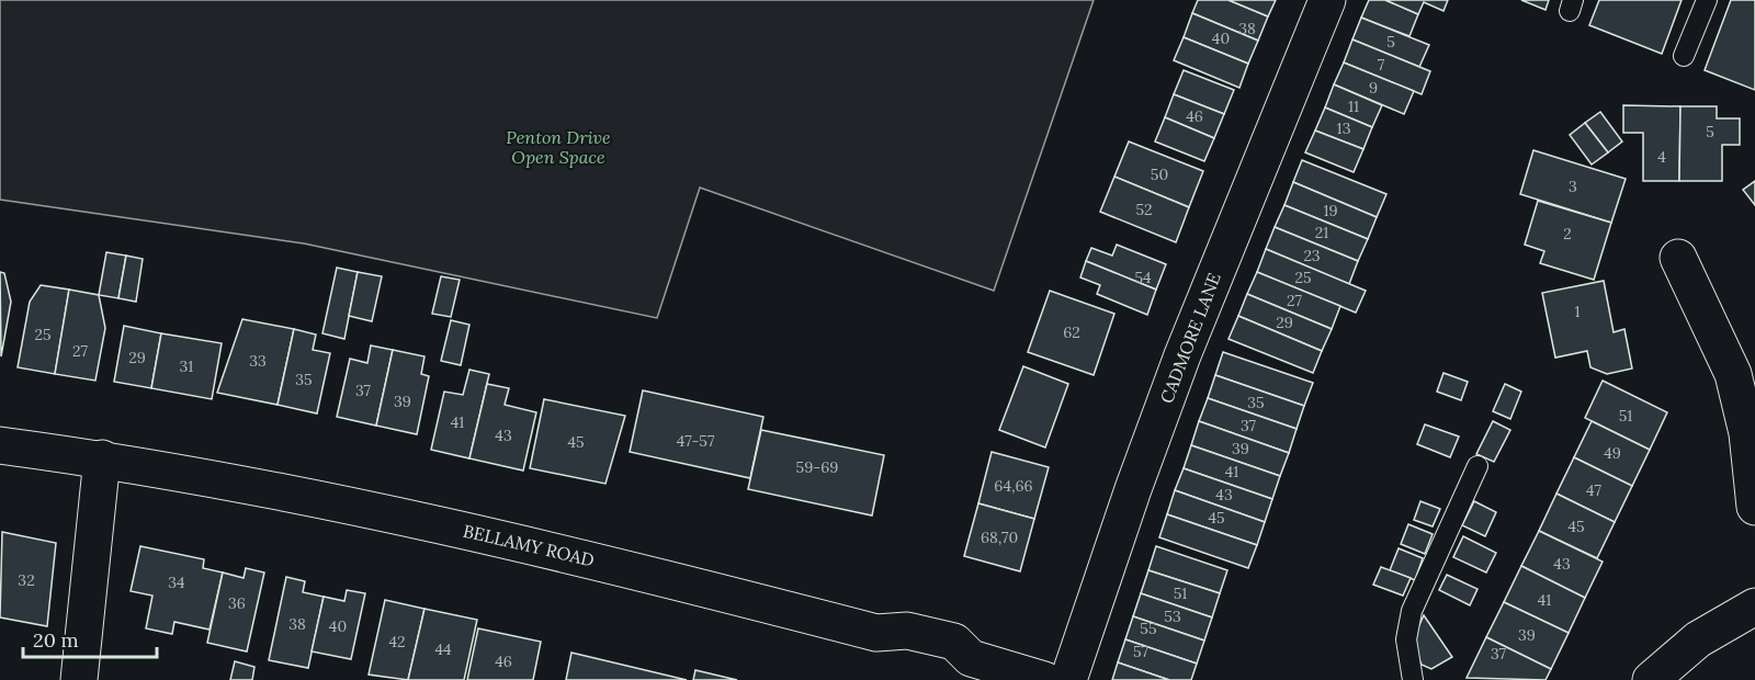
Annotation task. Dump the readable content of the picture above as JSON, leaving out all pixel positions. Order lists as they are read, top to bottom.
{
  "streets": {
    "street": ["CADMORE LANE", "BELLAMY ROAD"]
  },
  "parks": ["Penton Drive Open Space"],
  "house_numbers": [
    "38",
    "40",
    "5",
    "7",
    "9",
    "11",
    "46",
    "13",
    "5",
    "4",
    "50",
    "3",
    "52",
    "19",
    "21",
    "2",
    "23",
    "54",
    "25",
    "27",
    "1",
    "29",
    "62",
    "25",
    "27",
    "29",
    "33",
    "31",
    "35",
    "37",
    "39",
    "35",
    "51",
    "41",
    "37",
    "43",
    "47-57",
    "45",
    "39",
    "49",
    "59-69",
    "41",
    "64,66",
    "47",
    "43",
    "45",
    "45",
    "68,70",
    "43",
    "32",
    "34",
    "51",
    "41",
    "36",
    "53",
    "38",
    "40",
    "55",
    "39",
    "42",
    "44",
    "57",
    "37",
    "46"
  ],
  "scale_bar": "20 m"
}
